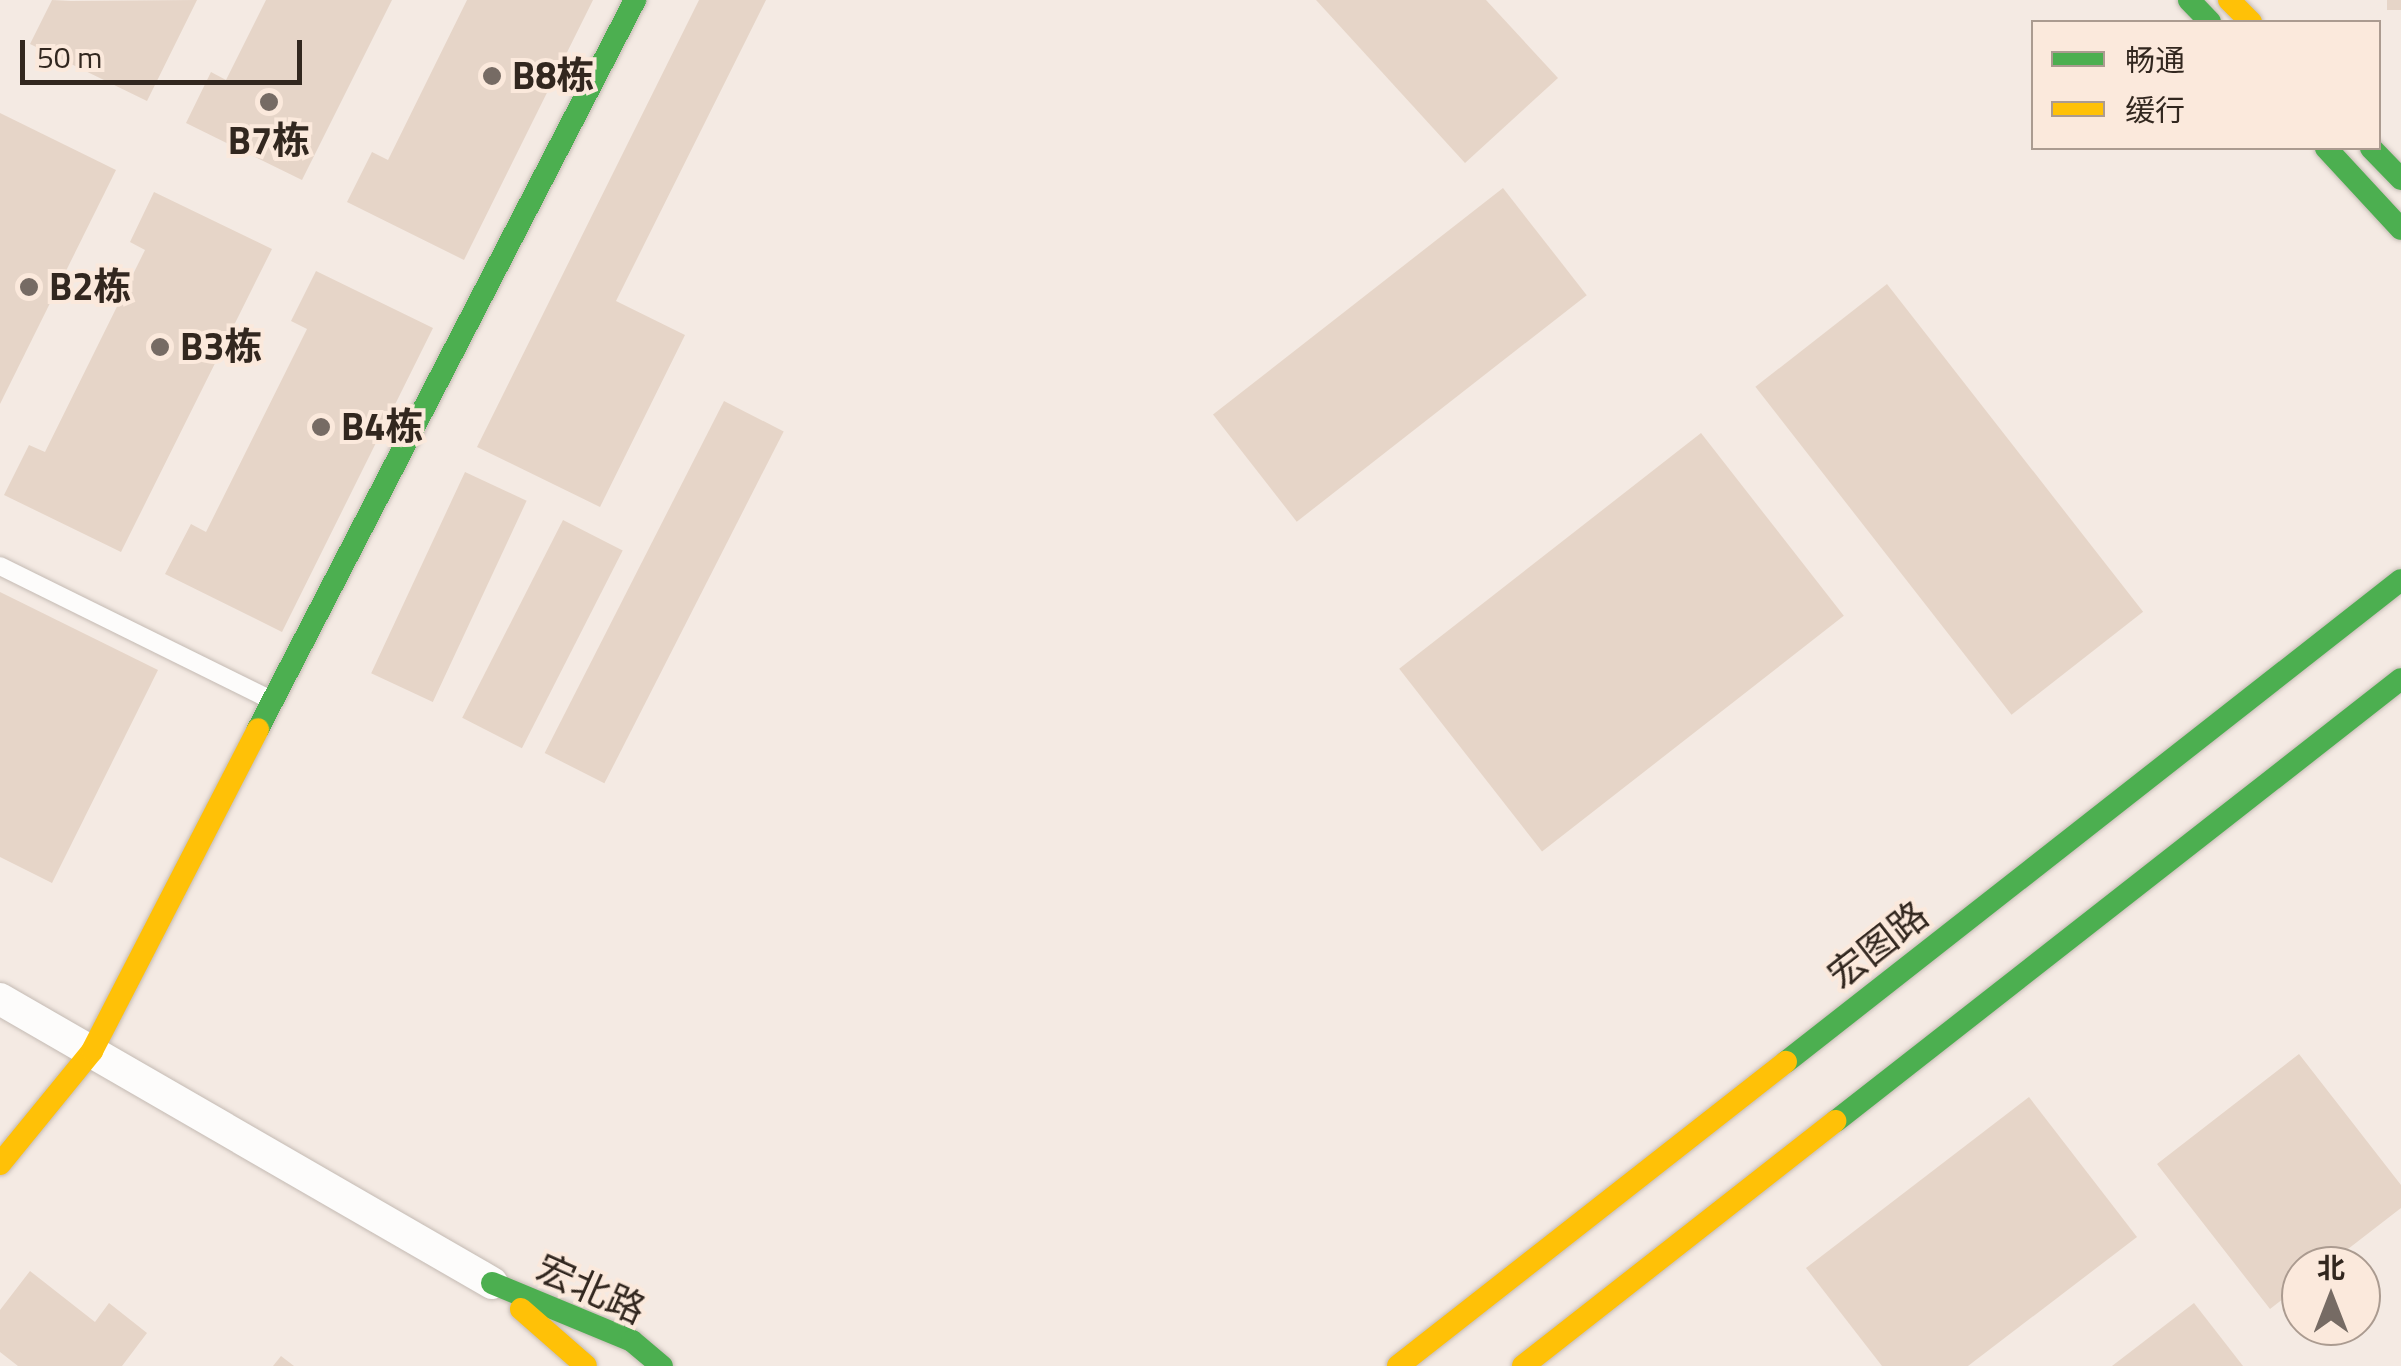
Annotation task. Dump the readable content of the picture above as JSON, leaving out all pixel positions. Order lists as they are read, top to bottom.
{
  "streets": {
    "main road": ["宏图路", "宏北路"]
  },
  "places": [
    "B8栋",
    "B7栋",
    "B2栋",
    "B3栋",
    "B4栋"
  ],
  "legend": ["畅通", "缓行"],
  "scale_bar": "50 m",
  "north": "top"
}
